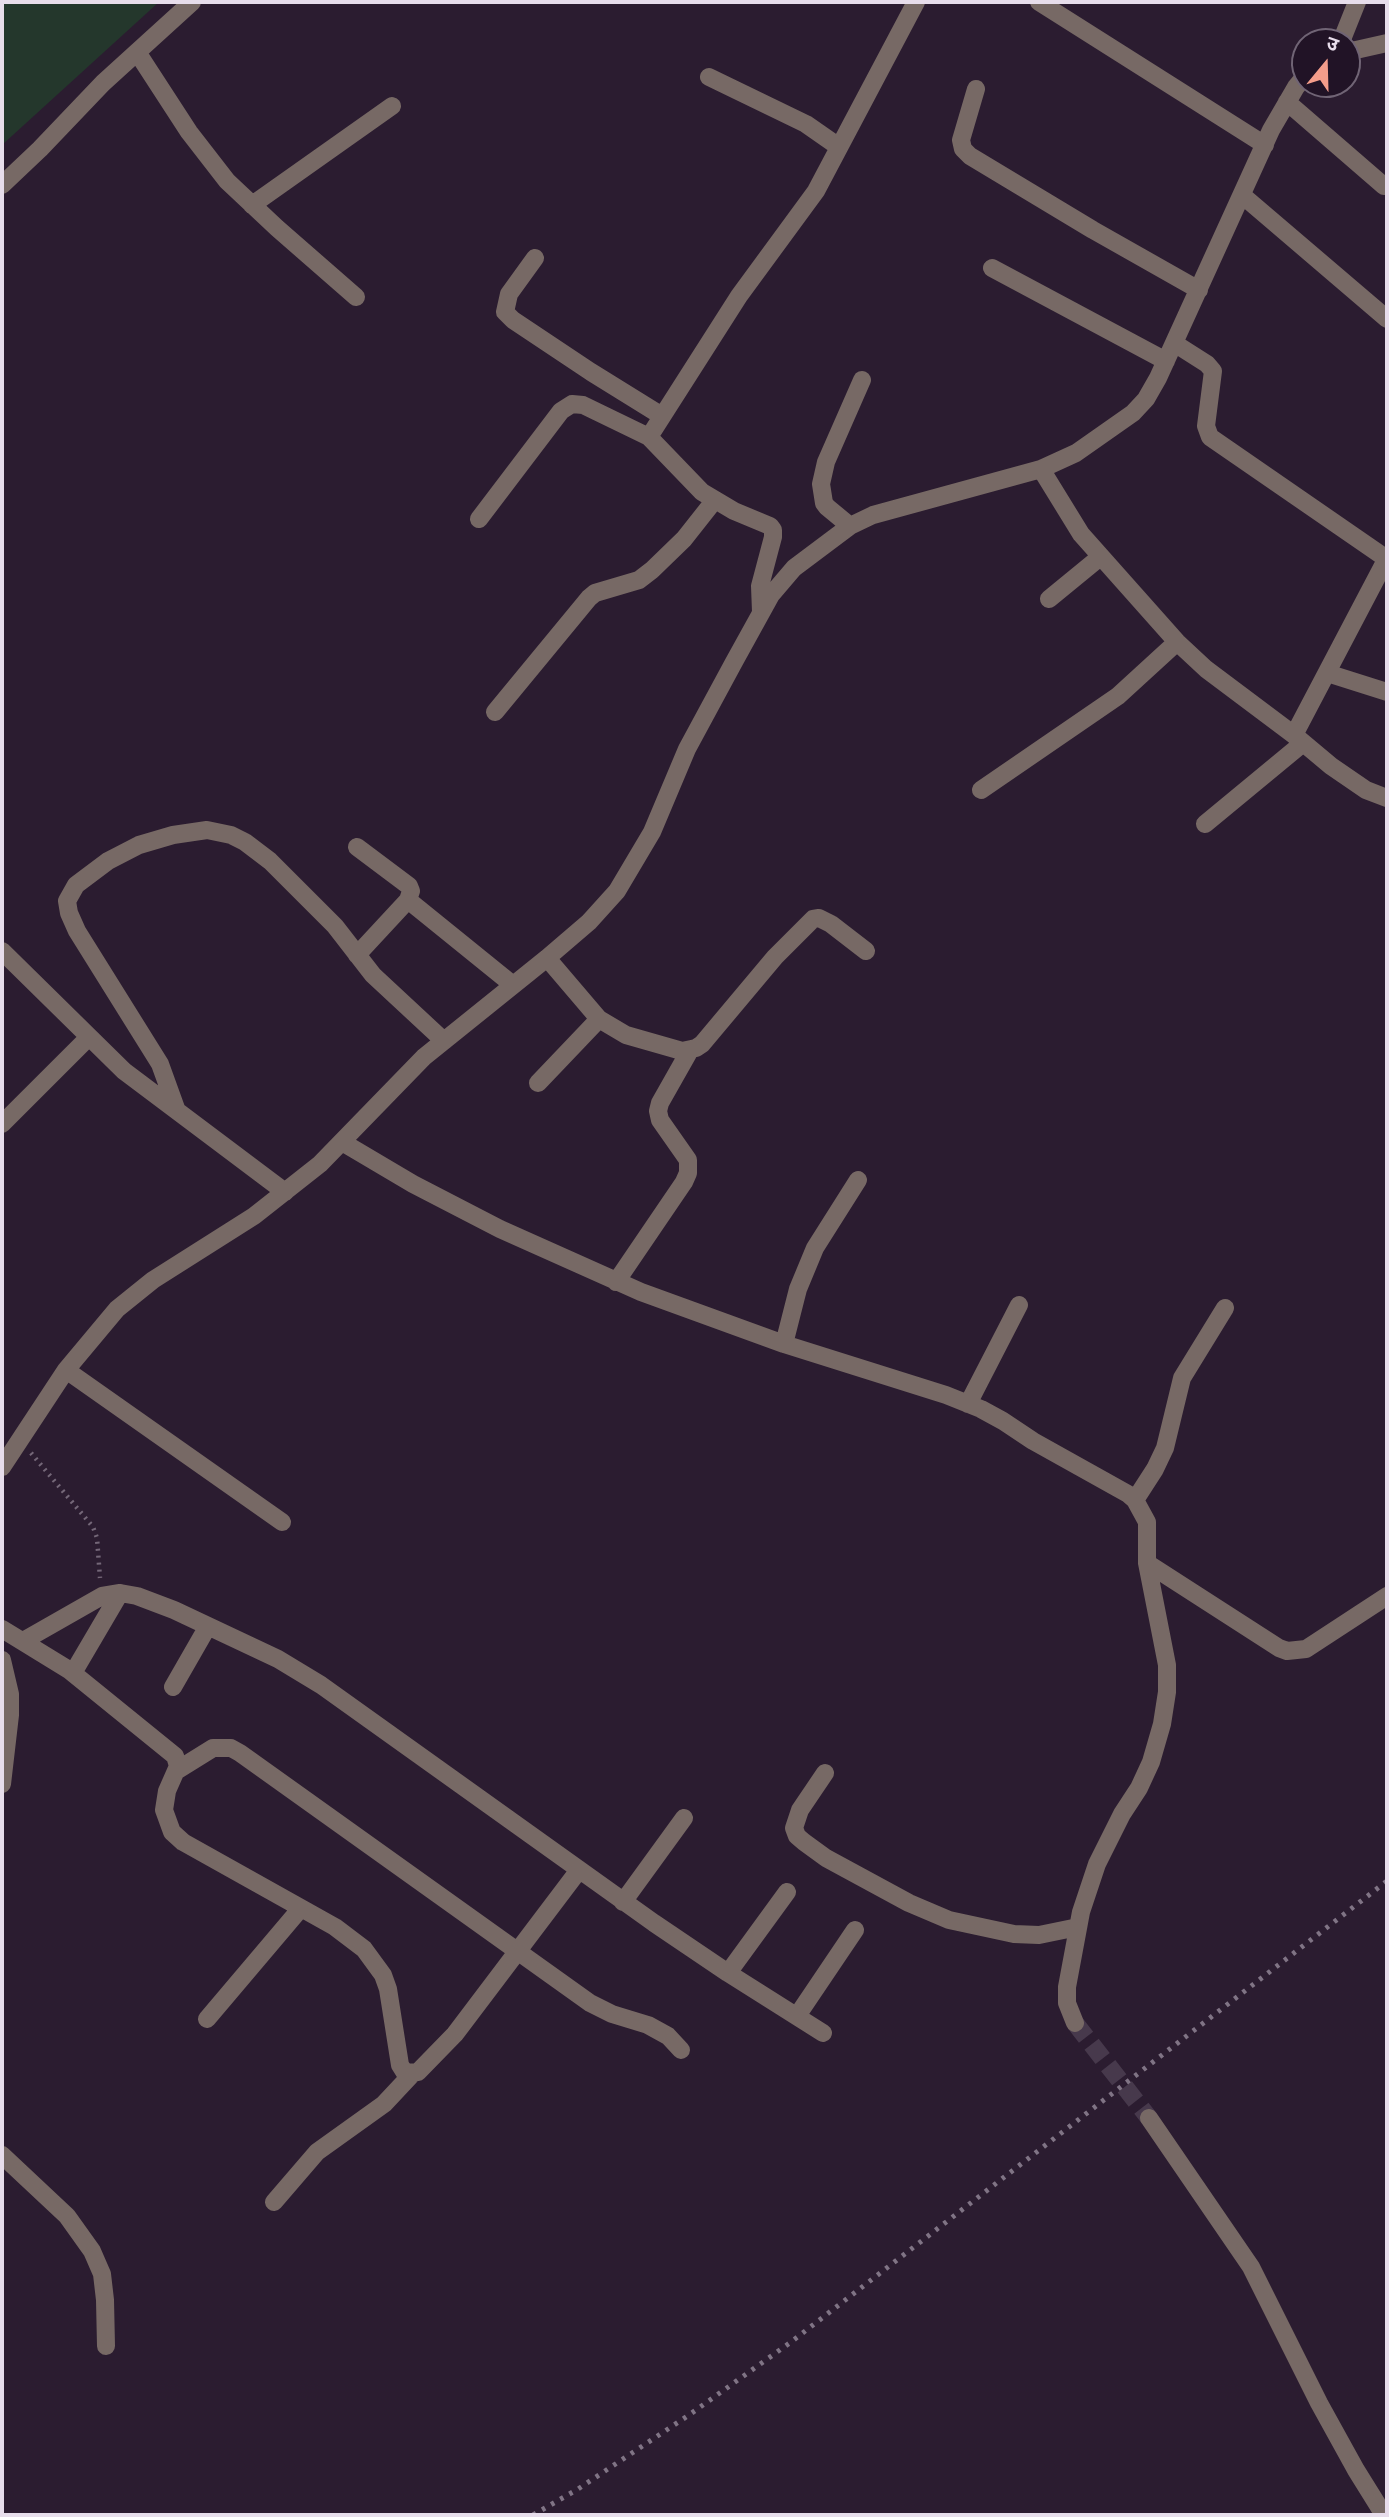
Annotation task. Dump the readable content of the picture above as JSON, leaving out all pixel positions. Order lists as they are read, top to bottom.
{
  "north": "top"
}
